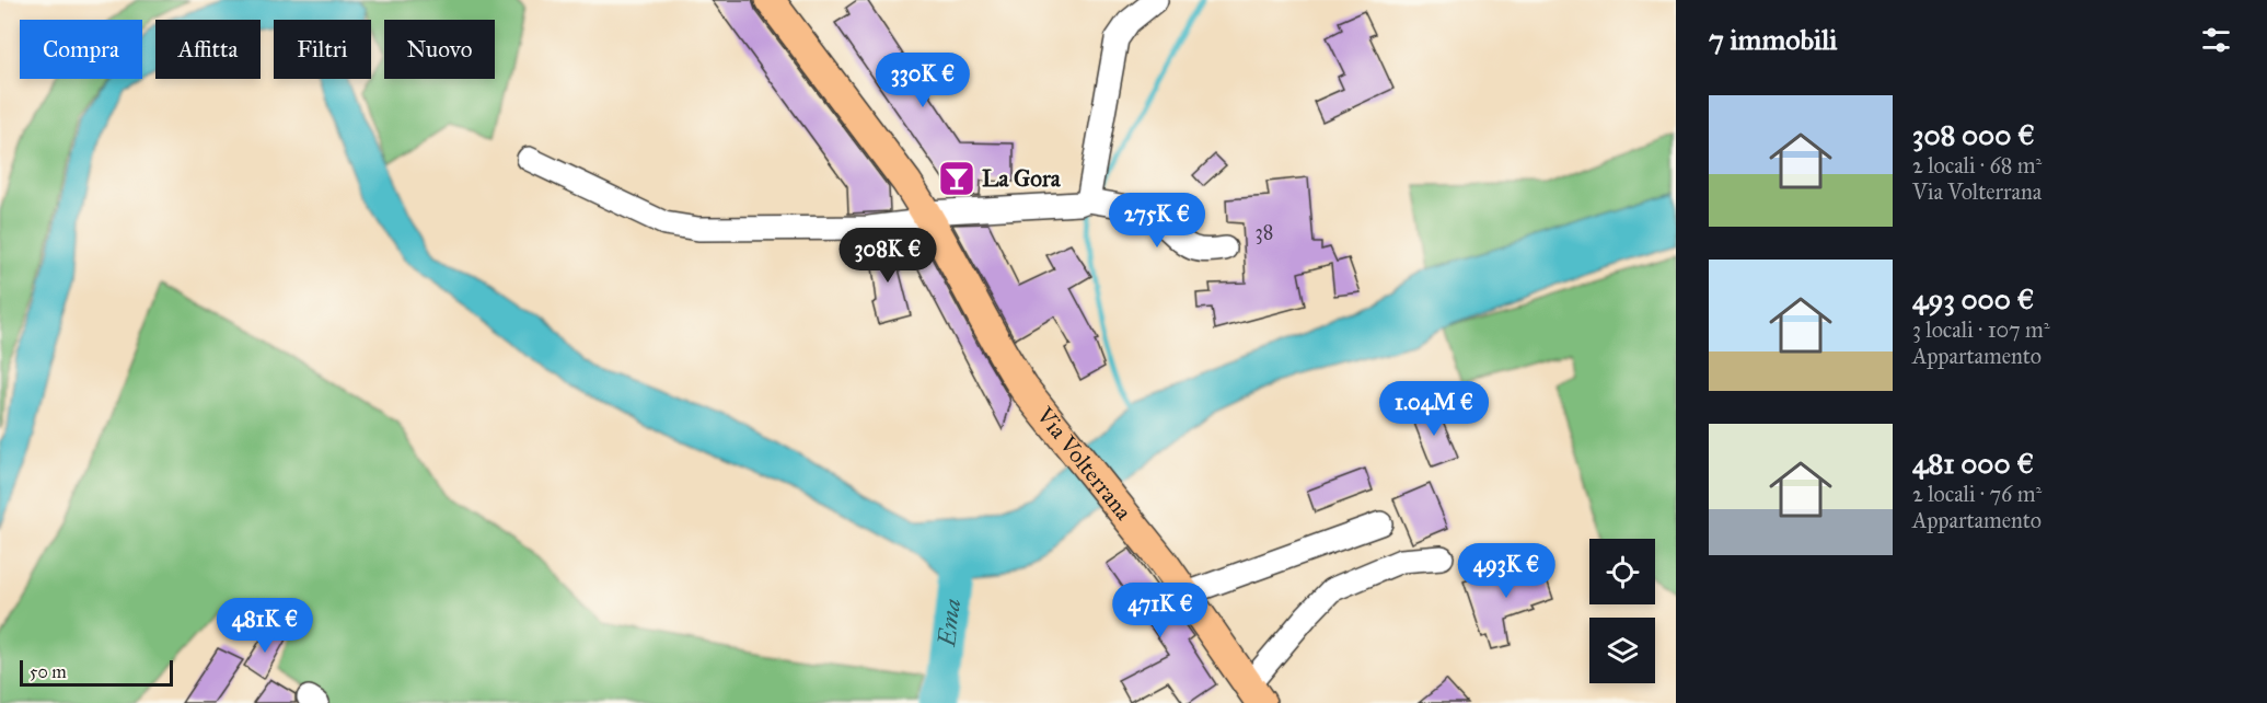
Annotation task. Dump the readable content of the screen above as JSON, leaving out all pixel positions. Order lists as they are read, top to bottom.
{
  "streets": {
    "main road": ["Via Volterrana"]
  },
  "water": ["Ema"],
  "places": {
    "bar": ["La Gora"]
  },
  "house_numbers": ["38"],
  "scale_bar": "50 m",
  "page": {
    "heading": "7 immobili",
    "chip": [
      "Compra",
      "Affitta",
      "Filtri",
      "Nuovo"
    ],
    "price": [
      "330K €",
      "275K €",
      "308K €",
      "1.04M €",
      "493K €",
      "471K €",
      "481K €"
    ],
    "list": [
      {
        "name": "308 000 €",
        "note": "2 locali · 68 m² · Via Volterrana"
      },
      {
        "name": "493 000 €",
        "note": "3 locali · 107 m² · Appartamento"
      },
      {
        "name": "481 000 €",
        "note": "2 locali · 76 m² · Appartamento"
      }
    ],
    "scale": "50 m"
  }
}
